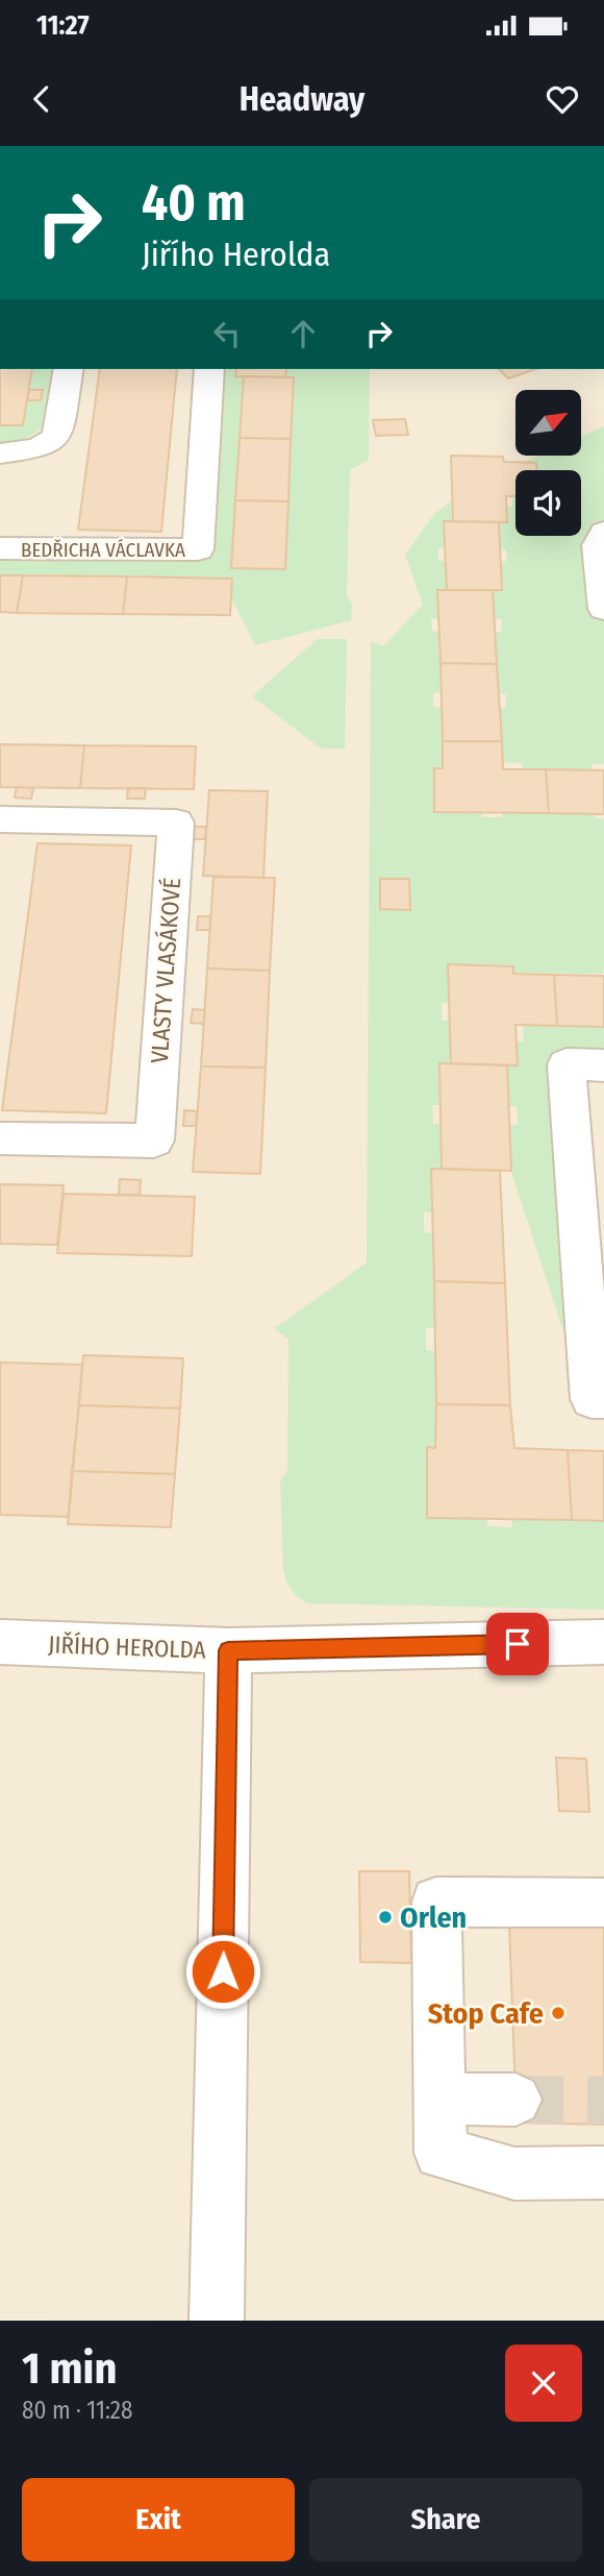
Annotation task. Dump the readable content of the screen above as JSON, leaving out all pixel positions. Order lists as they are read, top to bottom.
{
  "streets": {
    "street": ["BEDŘICHA VÁCLAVKA", "VLASTY VLASÁKOVÉ", "JIŘÍHO HEROLDA"]
  },
  "places": ["Orlen", "Stop Cafe"],
  "north": "top right",
  "page": {
    "status": "11:27",
    "header": "Headway",
    "turn": ["40 m", "Jiřího Herolda"],
    "heading": ["1 min", "80 m · 11:28"],
    "buttons": ["Exit", "Share"]
  }
}
